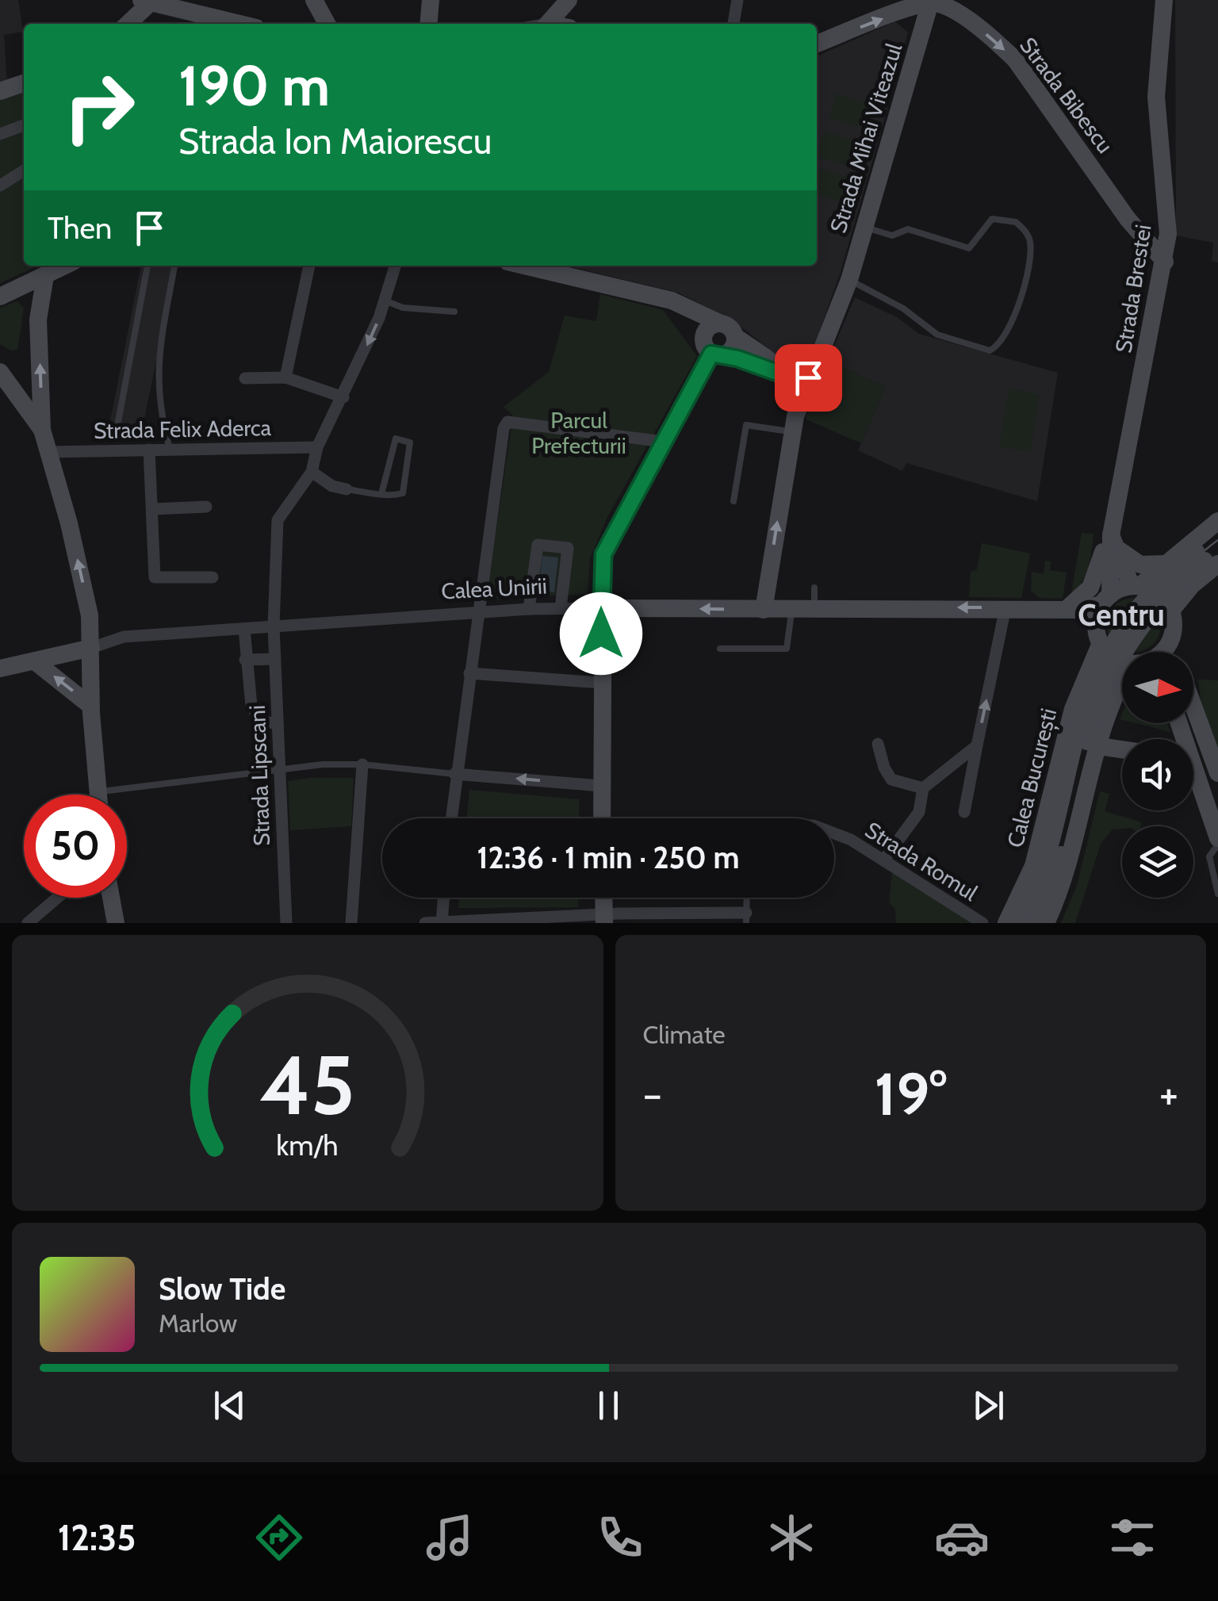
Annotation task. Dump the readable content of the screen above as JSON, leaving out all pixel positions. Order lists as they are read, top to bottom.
{
  "streets": {
    "street": [
      "Strada Bibescu",
      "Strada Mihai Viteazul",
      "Strada Brestei",
      "Strada Felix Aderca",
      "Calea Unirii",
      "Strada Lipscani",
      "Calea București",
      "Strada Romul"
    ]
  },
  "crossings": [
    ["Strada Bibescu", "Strada Mihai Viteazul"],
    ["Strada Bibescu", "Strada Brestei"],
    ["Strada Mihai Viteazul", "Calea Unirii"],
    ["Strada Brestei", "Calea Unirii"],
    ["Calea Unirii", "Strada Lipscani"]
  ],
  "one_way": ["Strada Bibescu"],
  "districts": ["Centru"],
  "parks": ["Parcul Prefecturii"],
  "north": "right",
  "page": {
    "turn": ["190 m", "Strada Ion Maiorescu"],
    "then": "Then",
    "limit": "50",
    "trip": "12:36 · 1 min · 250 m",
    "tile": "Climate",
    "heat": ["−", "19°", "+"],
    "song": ["Slow Tide", "Marlow"],
    "tabs": "12:35",
    "gauge": ["45", "km/h"]
  }
}
